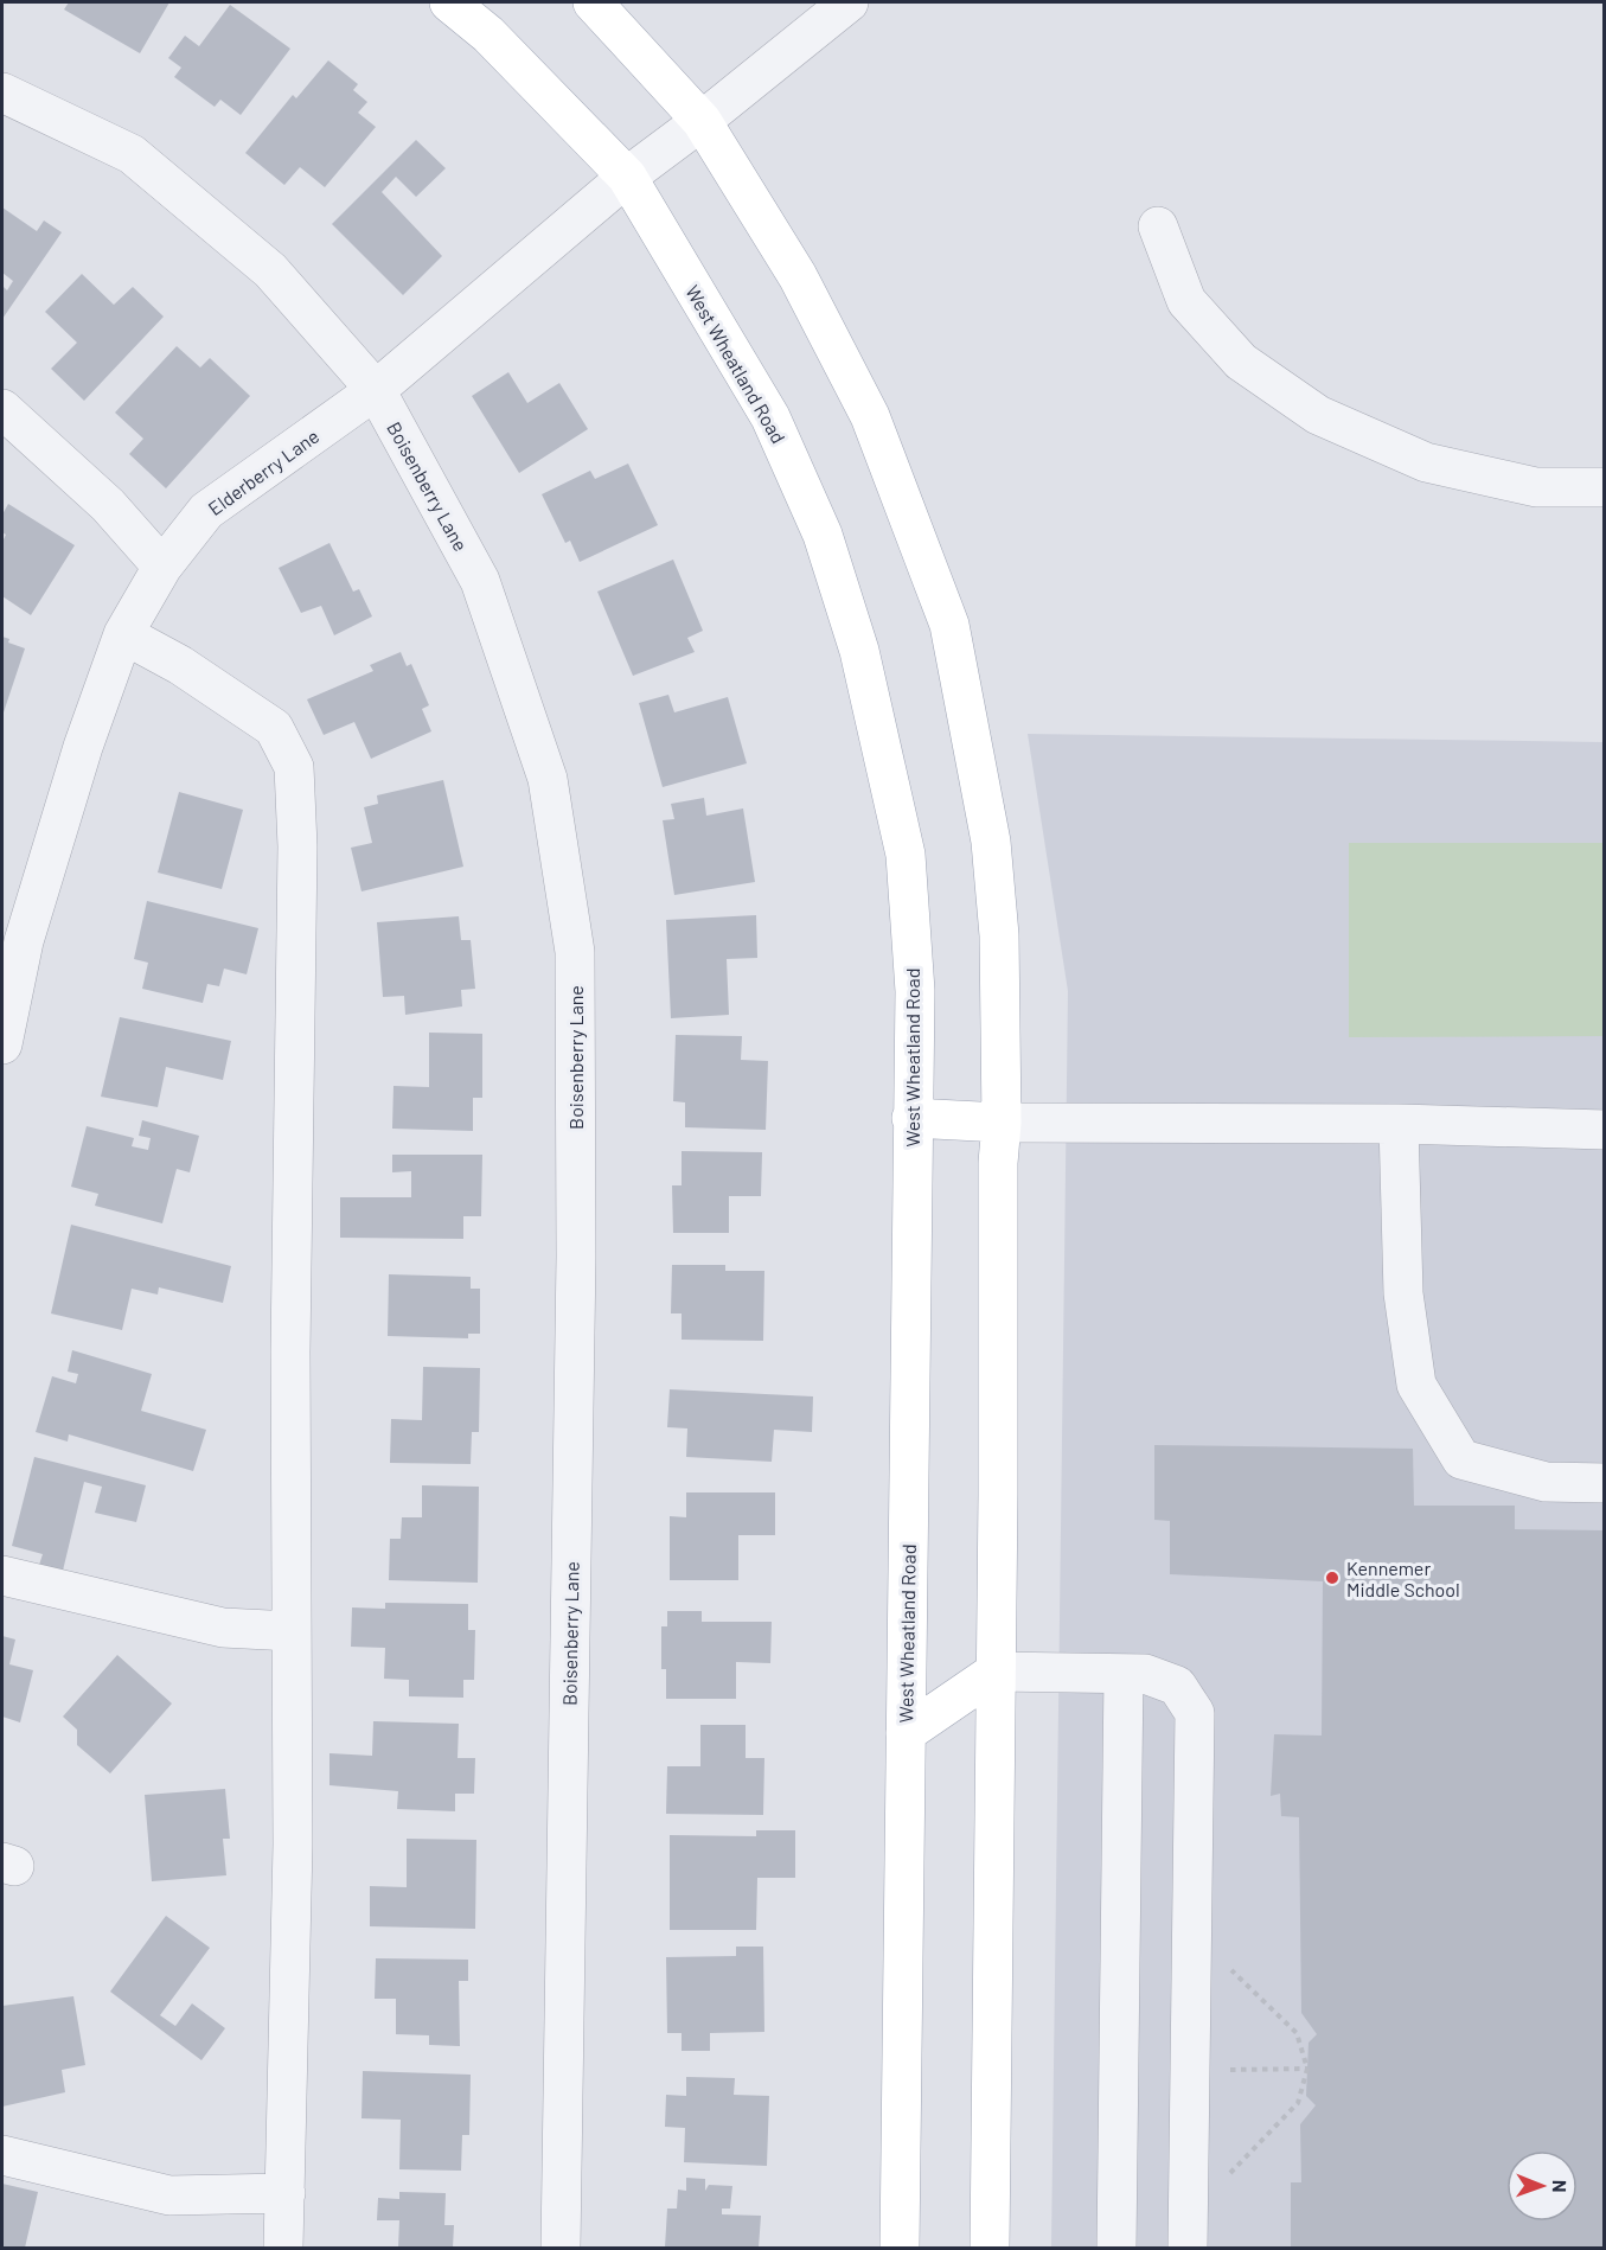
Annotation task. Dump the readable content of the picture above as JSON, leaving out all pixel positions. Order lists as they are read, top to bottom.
{
  "streets": {
    "main road": ["West Wheatland Road"],
    "street": ["Elderberry Lane", "Boisenberry Lane"]
  },
  "crossings": [
    ["West Wheatland Road", "Elderberry Lane"],
    ["Elderberry Lane", "Boisenberry Lane"]
  ],
  "places": ["Kennemer Middle School"],
  "north": "right"
}
